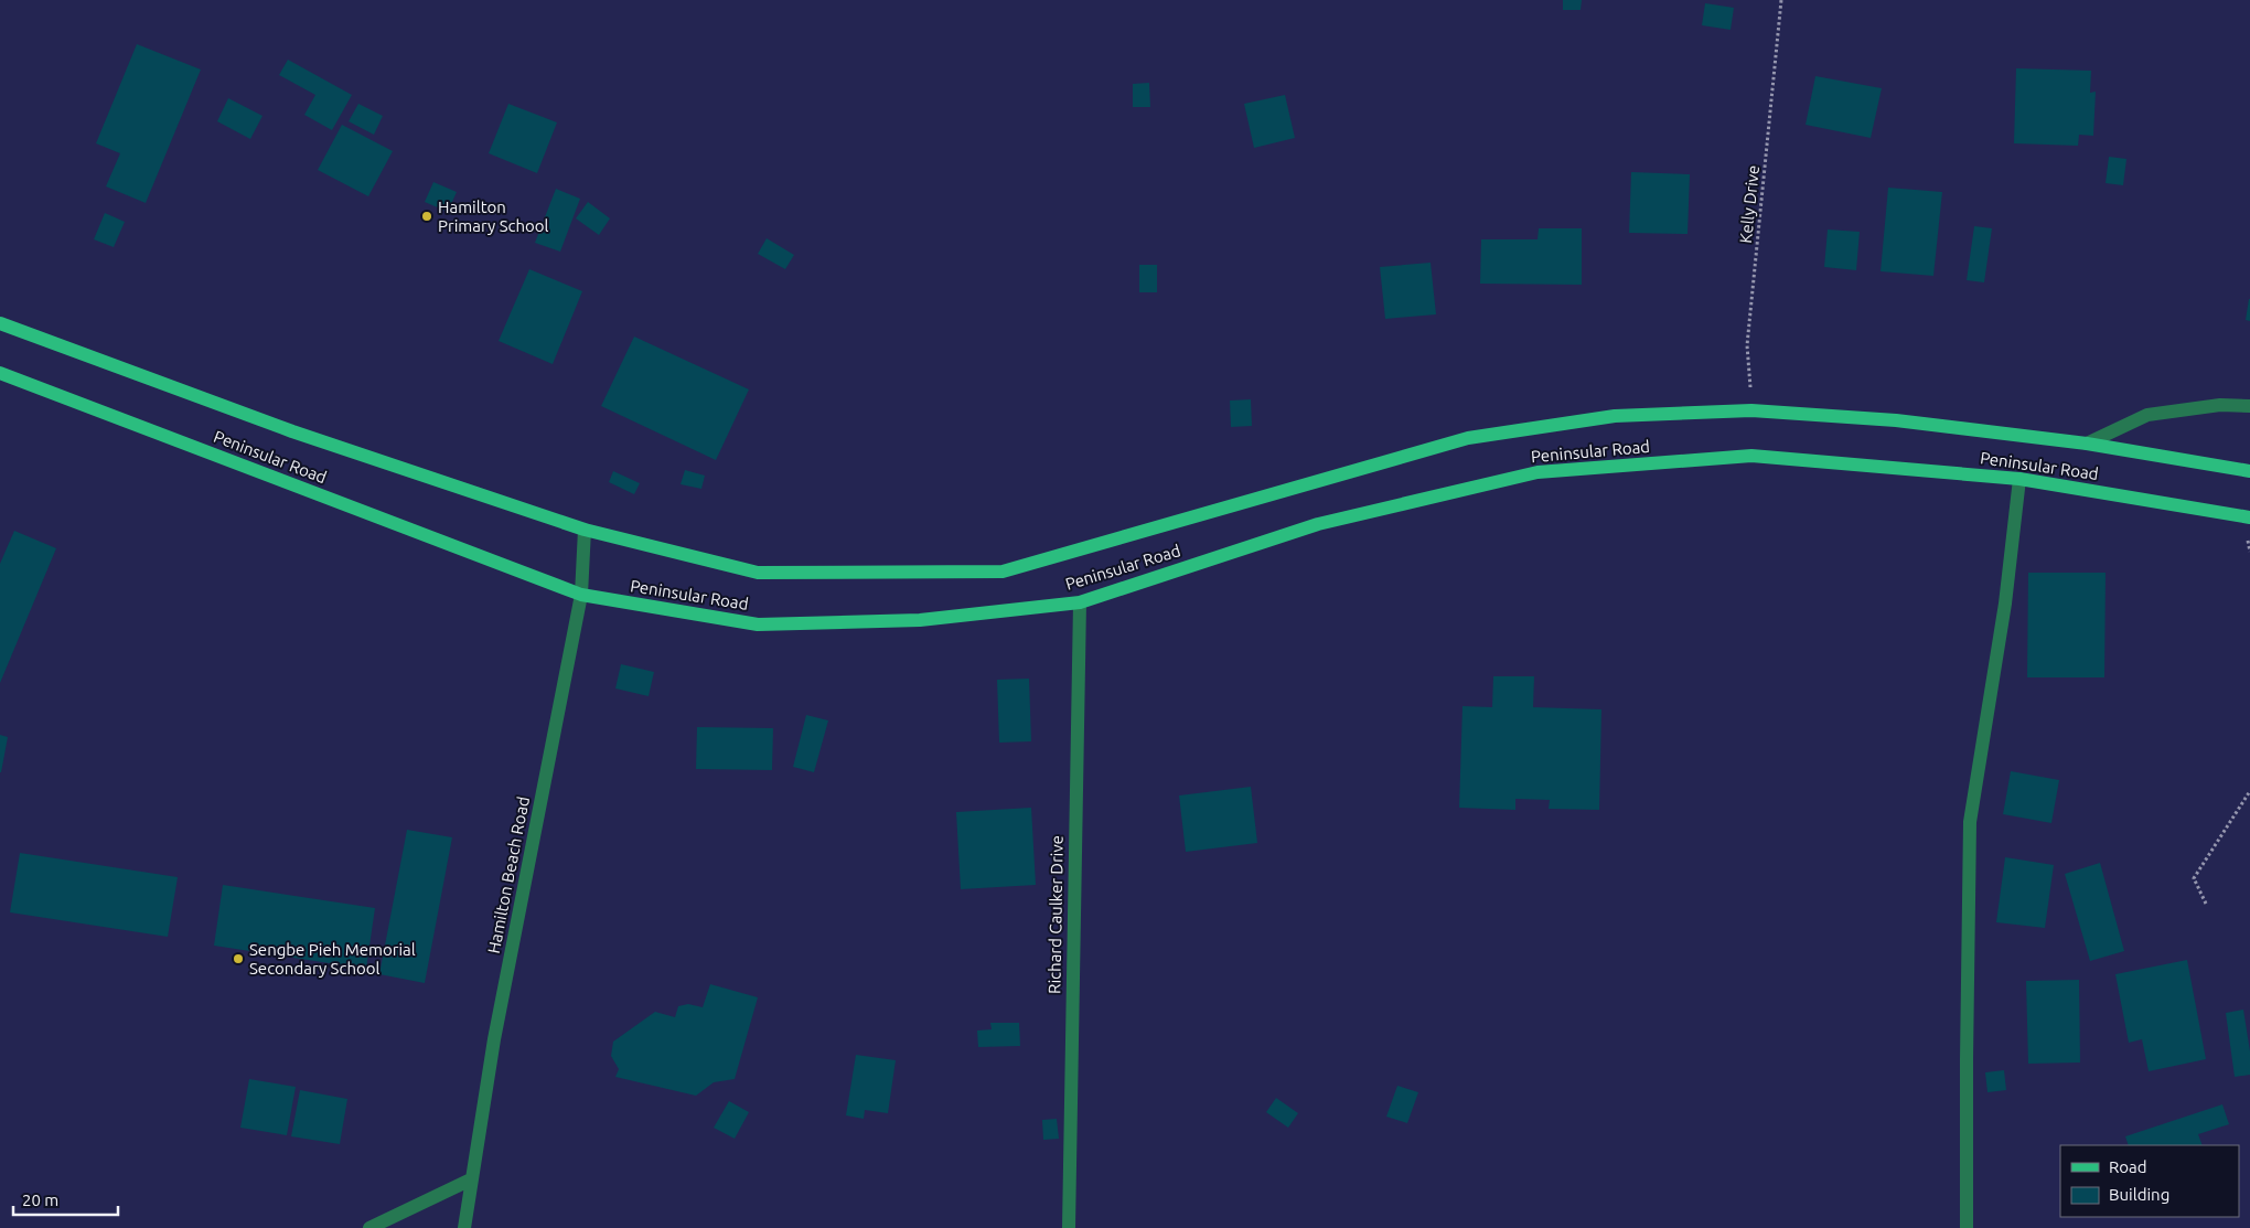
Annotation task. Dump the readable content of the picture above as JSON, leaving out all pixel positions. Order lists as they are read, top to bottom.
{
  "streets": {
    "main road": ["Peninsular Road"],
    "street": ["Hamilton Beach Road", "Richard Caulker Drive"],
    "path": ["Kelly Drive"]
  },
  "crossings": [
    ["Kelly Drive", "Peninsular Road"],
    ["Peninsular Road", "Hamilton Beach Road"],
    ["Peninsular Road", "Richard Caulker Drive"]
  ],
  "places": ["Hamilton Primary School", "Sengbe Pieh Memorial Secondary School"],
  "legend": ["Road", "Building"],
  "scale_bar": "20 m"
}
